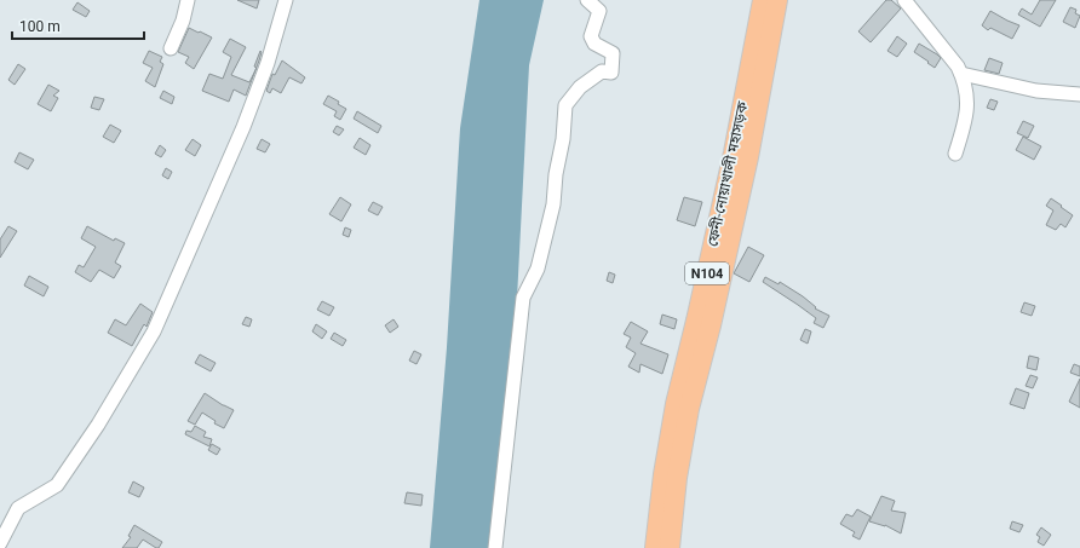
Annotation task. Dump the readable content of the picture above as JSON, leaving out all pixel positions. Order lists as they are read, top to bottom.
{
  "streets": {
    "highway": ["ফেনী-নোয়াখালী মহাসড়ক", "N104"]
  },
  "scale_bar": "100 m"
}
